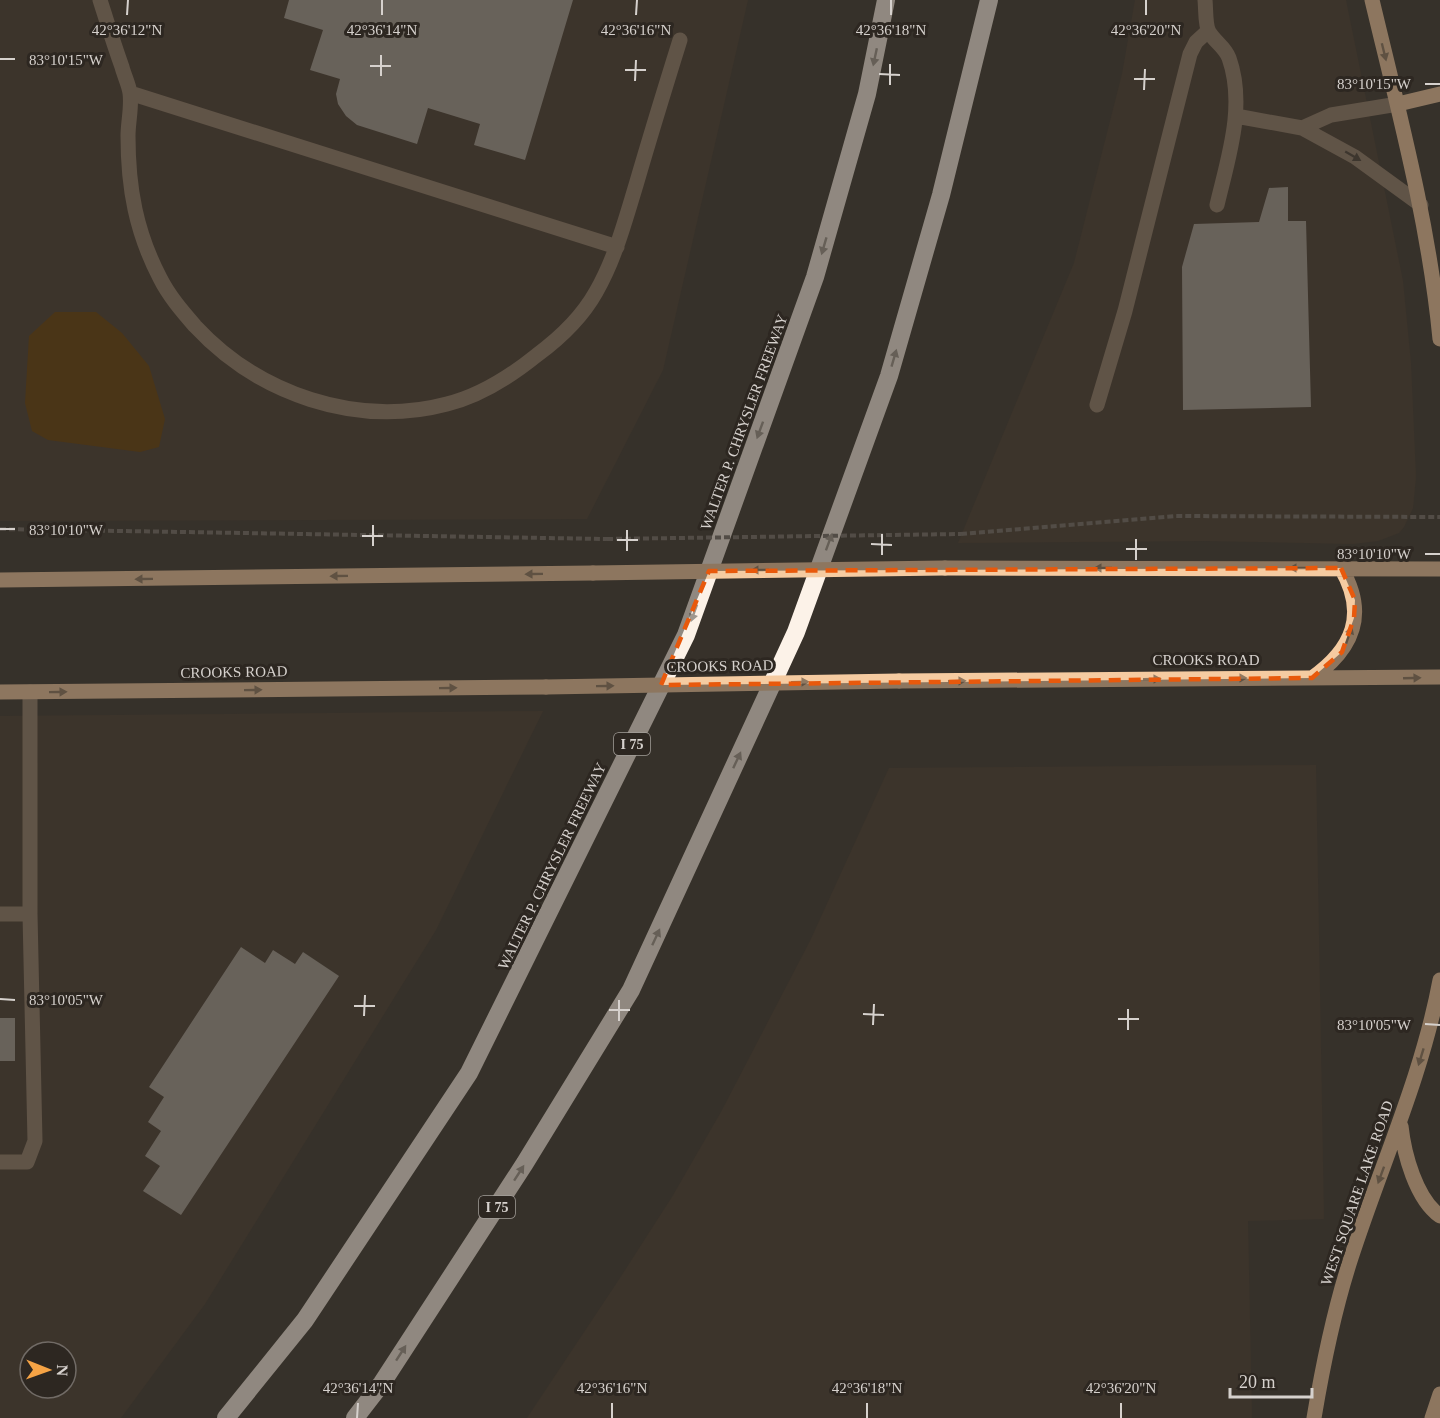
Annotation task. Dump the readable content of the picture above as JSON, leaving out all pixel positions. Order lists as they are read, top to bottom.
{
  "streets": {
    "highway": ["WALTER P. CHRYSLER FREEWAY", "I 75"],
    "main road": ["CROOKS ROAD", "WEST SQUARE LAKE ROAD"]
  },
  "one_way": ["WEST SQUARE LAKE ROAD"],
  "scale_bar": "20 m",
  "north": "right",
  "coordinates": [
    "42°36'12\"N",
    "42°36'14\"N",
    "42°36'16\"N",
    "42°36'18\"N",
    "42°36'20\"N",
    "83°10'15\"W",
    "83°10'10\"W",
    "83°10'05\"W"
  ]
}
